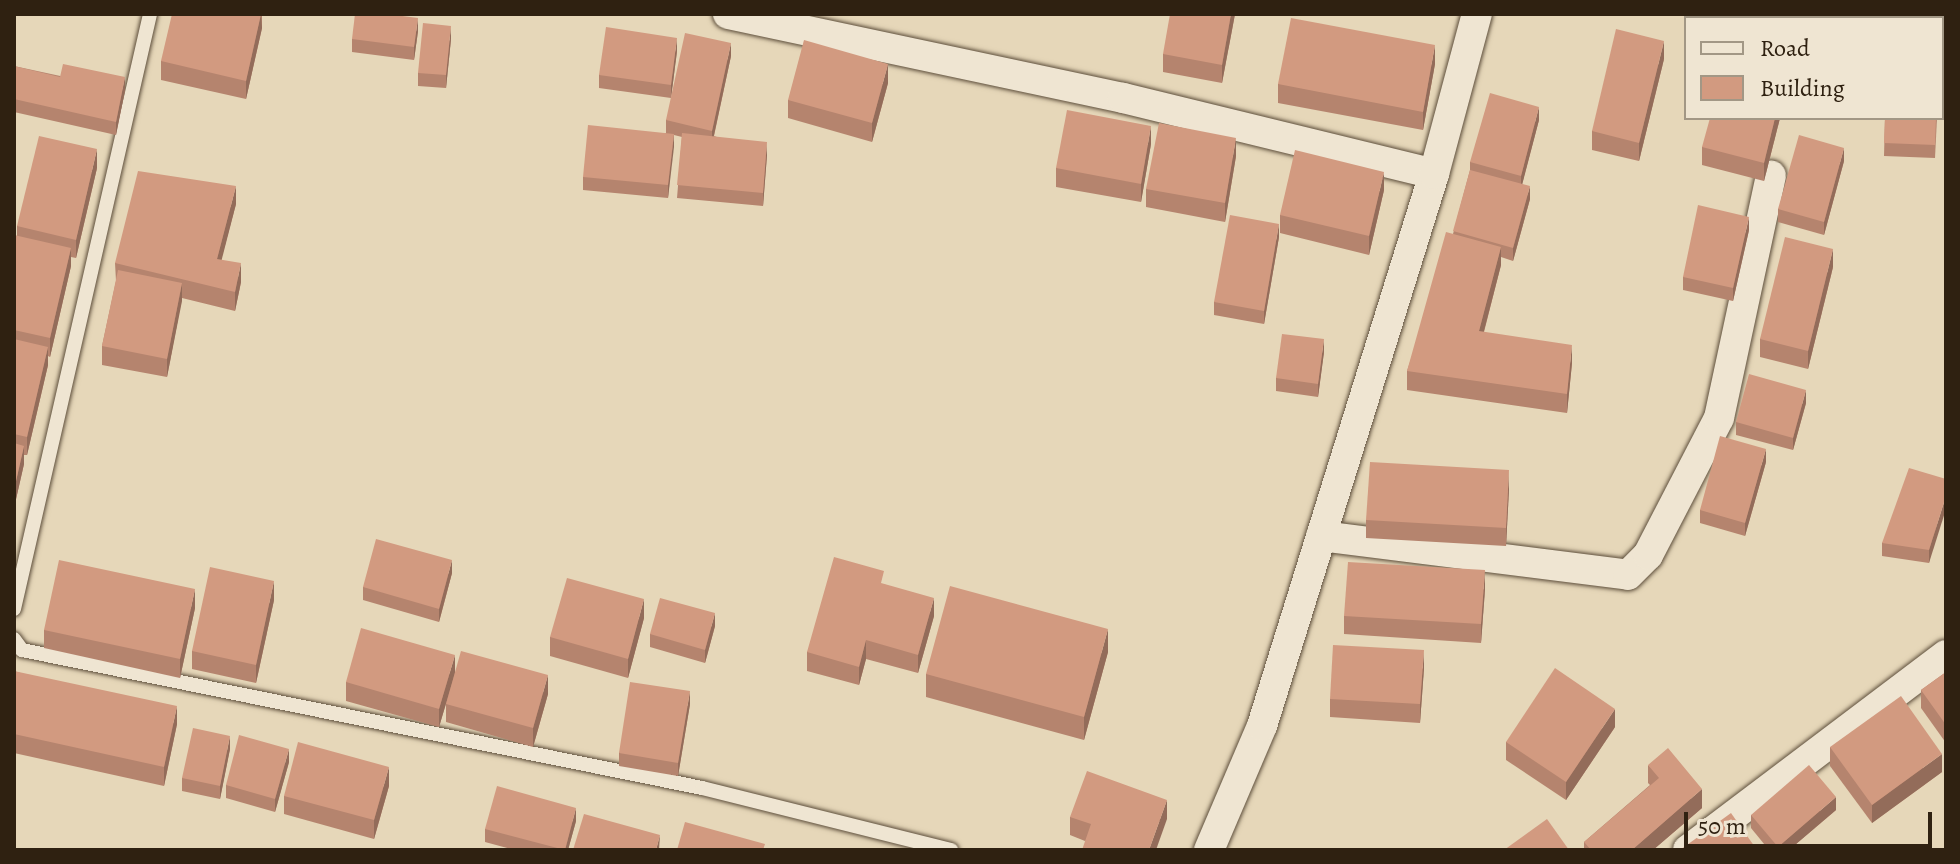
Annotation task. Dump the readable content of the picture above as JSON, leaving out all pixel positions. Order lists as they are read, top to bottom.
{
  "legend": ["Road", "Building"],
  "scale_bar": "50 m"
}
